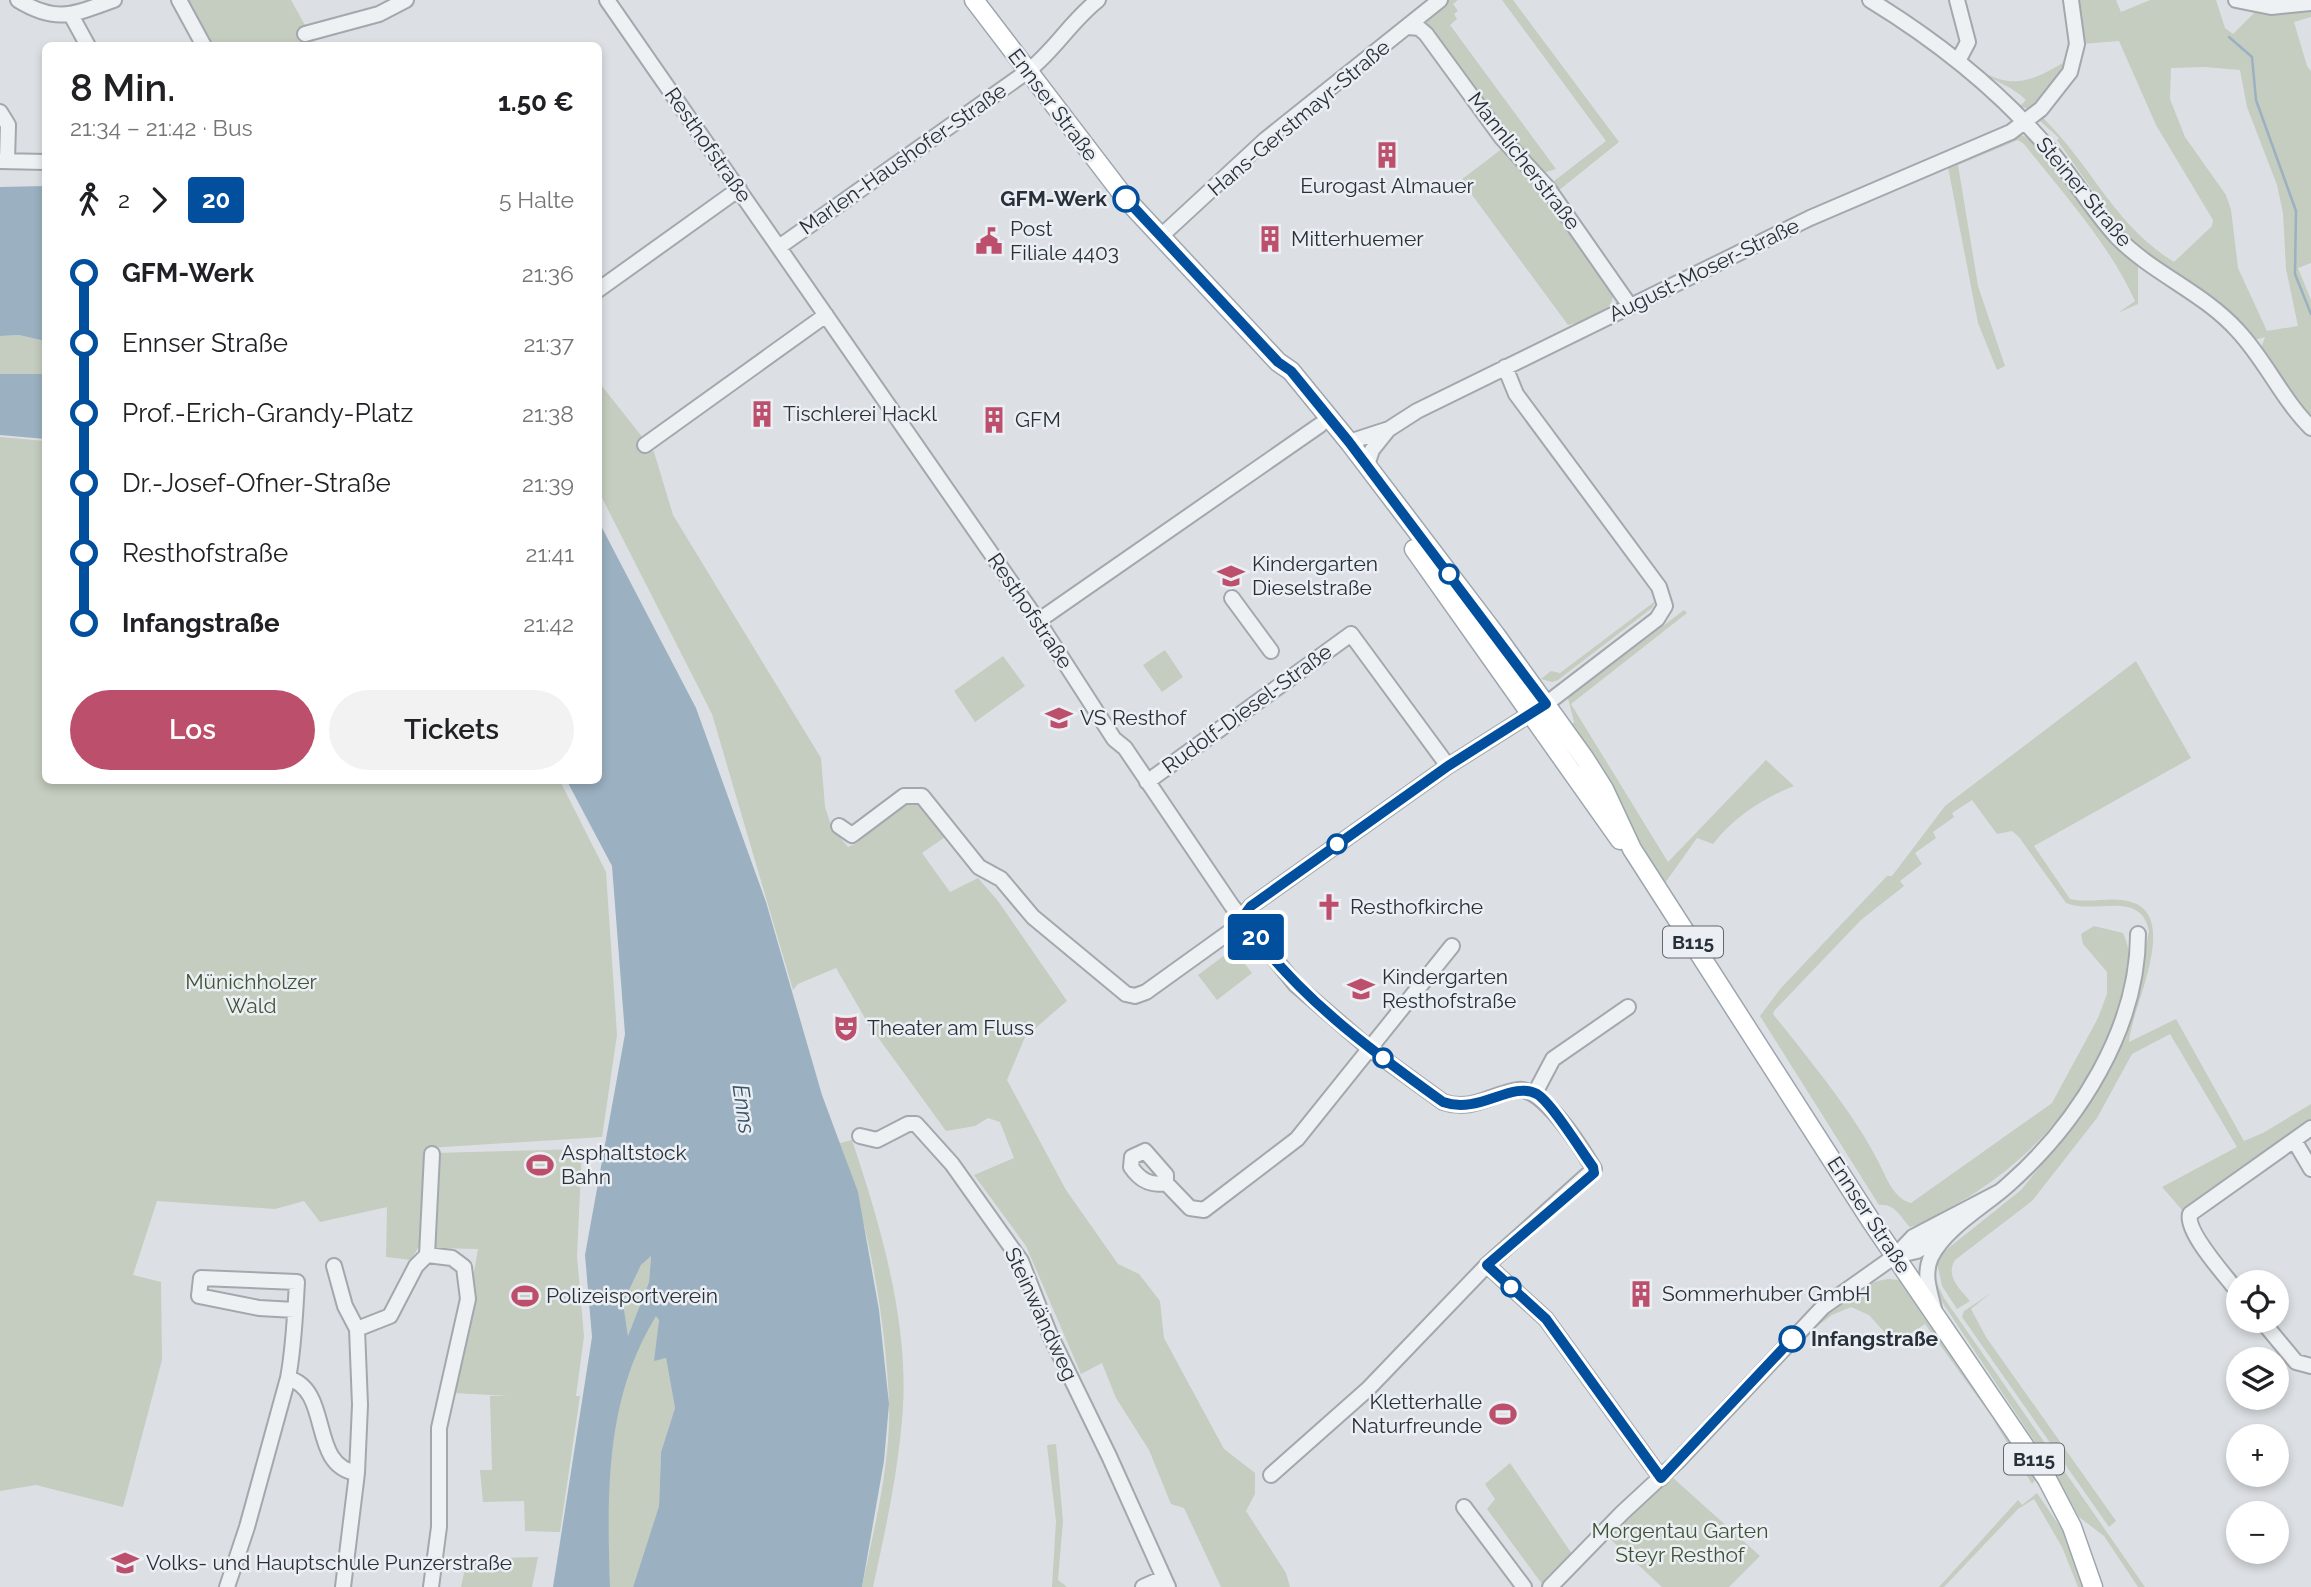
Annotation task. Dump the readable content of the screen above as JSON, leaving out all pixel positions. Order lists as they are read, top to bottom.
{
  "streets": {
    "main road": ["Ennser Straße", "B115"],
    "street": [
      "Hans-Gerstmayr-Straße",
      "Resthofstraße",
      "Marlen-Haushofer-Straße",
      "Mannlicherstraße",
      "Steiner Straße",
      "August-Moser-Straße",
      "Rudolf-Diesel-Straße",
      "Steinwändweg"
    ]
  },
  "crossings": [
    ["Ennser Straße", "Hans-Gerstmayr-Straße"],
    ["Ennser Straße", "Marlen-Haushofer-Straße"],
    ["Ennser Straße", "August-Moser-Straße"],
    ["Hans-Gerstmayr-Straße", "Mannlicherstraße"],
    ["Resthofstraße", "Marlen-Haushofer-Straße"],
    ["Resthofstraße", "Rudolf-Diesel-Straße"],
    ["Mannlicherstraße", "August-Moser-Straße"],
    ["Steiner Straße", "August-Moser-Straße"]
  ],
  "water": ["Enns"],
  "parks": ["Münichholzer Wald", "Morgentau Garten Steyr Resthof"],
  "places": {
    "building": [
      "Eurogast Almauer",
      "Mitterhuemer",
      "Tischlerei Hackl",
      "GFM",
      "Sommerhuber GmbH"
    ],
    "other": ["GFM-Werk", "Infangstraße"],
    "public building": ["Post Filiale 4403"],
    "school or university": [
      "Kindergarten Dieselstraße",
      "VS Resthof",
      "Kindergarten Resthofstraße",
      "Volks- und Hauptschule Punzerstraße"
    ],
    "church": ["Resthofkirche"],
    "theatre": ["Theater am Fluss"],
    "sports": ["Asphaltstock Bahn", "Polizeisportverein", "Kletterhalle Naturfreunde"]
  },
  "lines": ["bus line 20"],
  "page": {
    "on_map": "20",
    "heading": ["8 Min.", "21:34 – 21:42 · Bus", "1.50 €"],
    "legs": ["2", "20", "5 Halte"],
    "list": [
      {
        "name": "GFM-Werk",
        "value": "21:36"
      },
      {
        "name": "Ennser Straße",
        "value": "21:37"
      },
      {
        "name": "Prof.-Erich-Grandy-Platz",
        "value": "21:38"
      },
      {
        "name": "Dr.-Josef-Ofner-Straße",
        "value": "21:39"
      },
      {
        "name": "Resthofstraße",
        "value": "21:41"
      },
      {
        "name": "Infangstraße",
        "value": "21:42"
      }
    ],
    "buttons": ["Los", "Tickets"],
    "map_buttons": ["+", "−"]
  }
}
